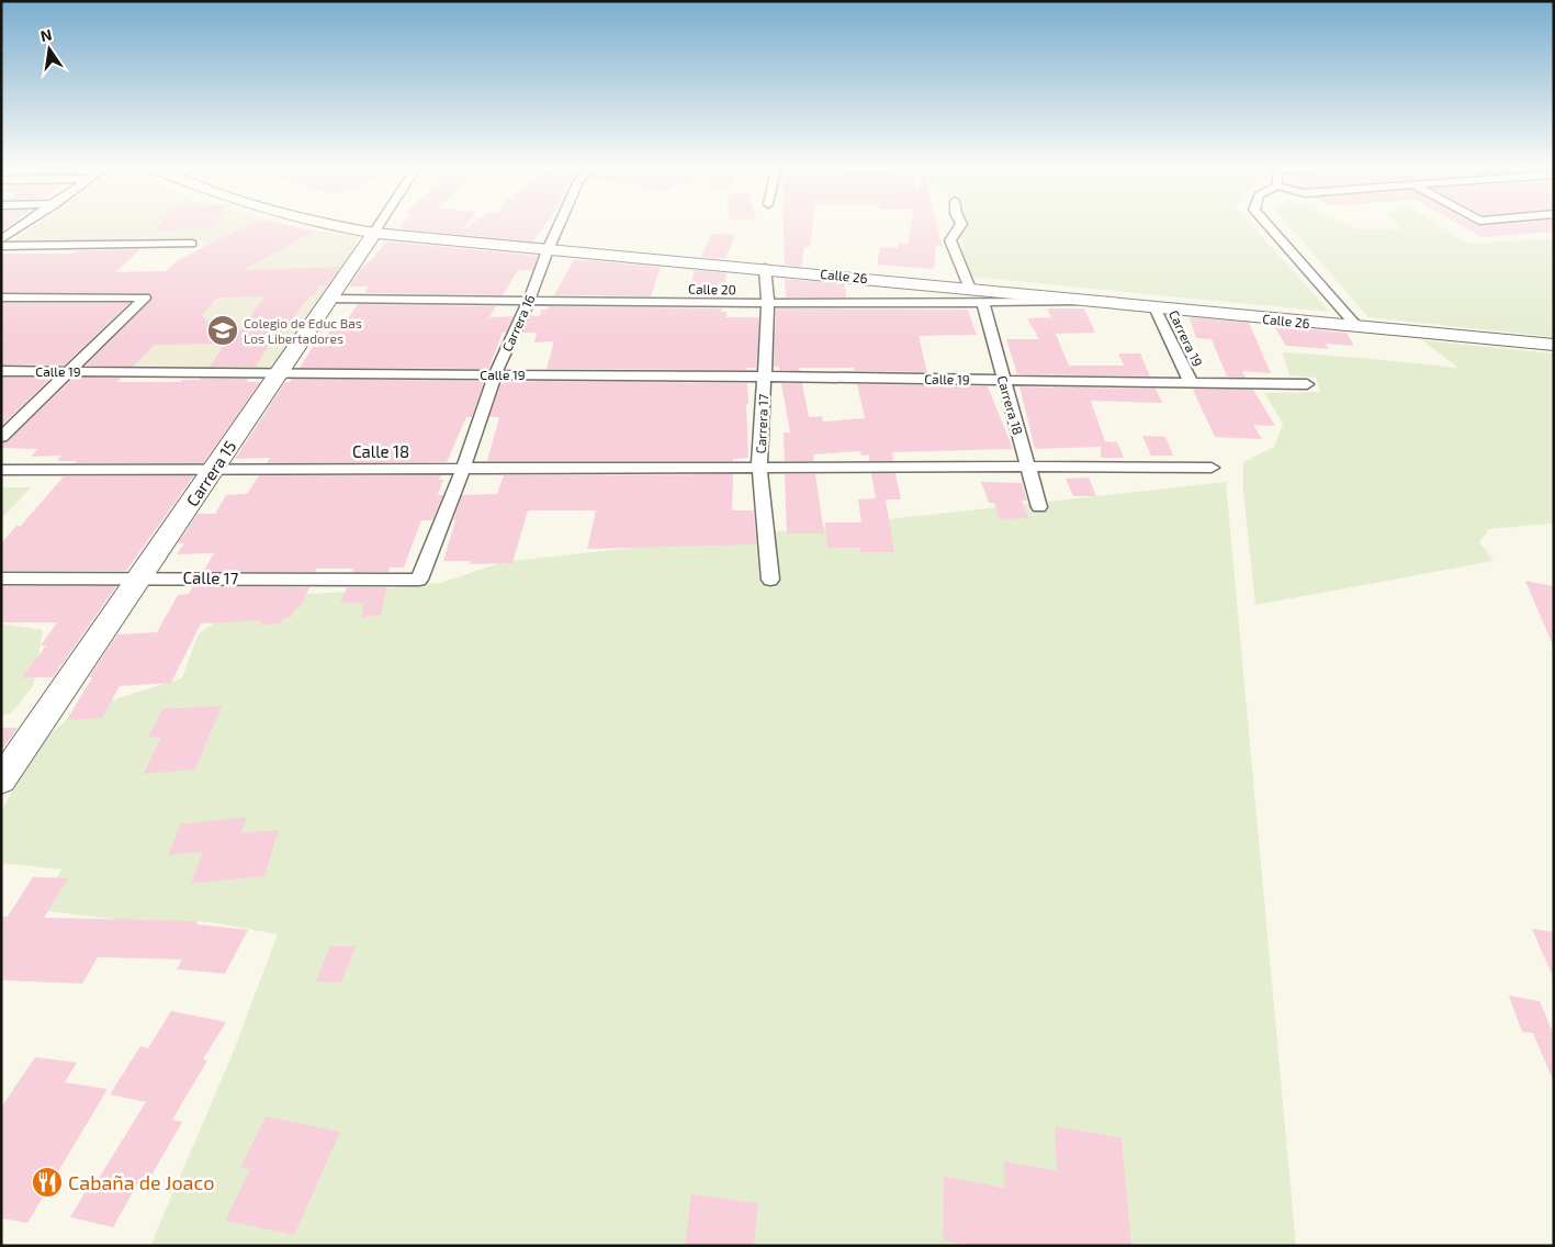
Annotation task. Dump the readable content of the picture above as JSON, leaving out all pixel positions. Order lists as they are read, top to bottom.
{
  "streets": {
    "street": [
      "Calle 26",
      "Calle 20",
      "Carrera 16",
      "Carrera 19",
      "Calle 19",
      "Carrera 18",
      "Carrera 17",
      "Calle 18",
      "Carrera 15",
      "Calle 17"
    ]
  },
  "crossings": [
    ["Calle 26", "Calle 20"],
    ["Calle 26", "Carrera 16"],
    ["Calle 26", "Carrera 19"],
    ["Calle 26", "Carrera 17"],
    ["Calle 26", "Carrera 15"],
    ["Calle 20", "Carrera 16"],
    ["Calle 20", "Carrera 18"],
    ["Calle 20", "Carrera 17"],
    ["Calle 20", "Carrera 15"],
    ["Carrera 16", "Calle 19"],
    ["Carrera 16", "Calle 18"],
    ["Carrera 16", "Calle 17"],
    ["Carrera 19", "Calle 19"],
    ["Calle 19", "Carrera 18"],
    ["Calle 19", "Carrera 17"],
    ["Calle 19", "Carrera 15"],
    ["Carrera 18", "Calle 18"],
    ["Carrera 17", "Calle 18"],
    ["Calle 18", "Carrera 15"],
    ["Carrera 15", "Calle 17"]
  ],
  "places": {
    "school or university": ["Colegio de Educ Bas Los Libertadores"],
    "restaurant": ["Cabaña de Joaco"]
  },
  "north": "top"
}
